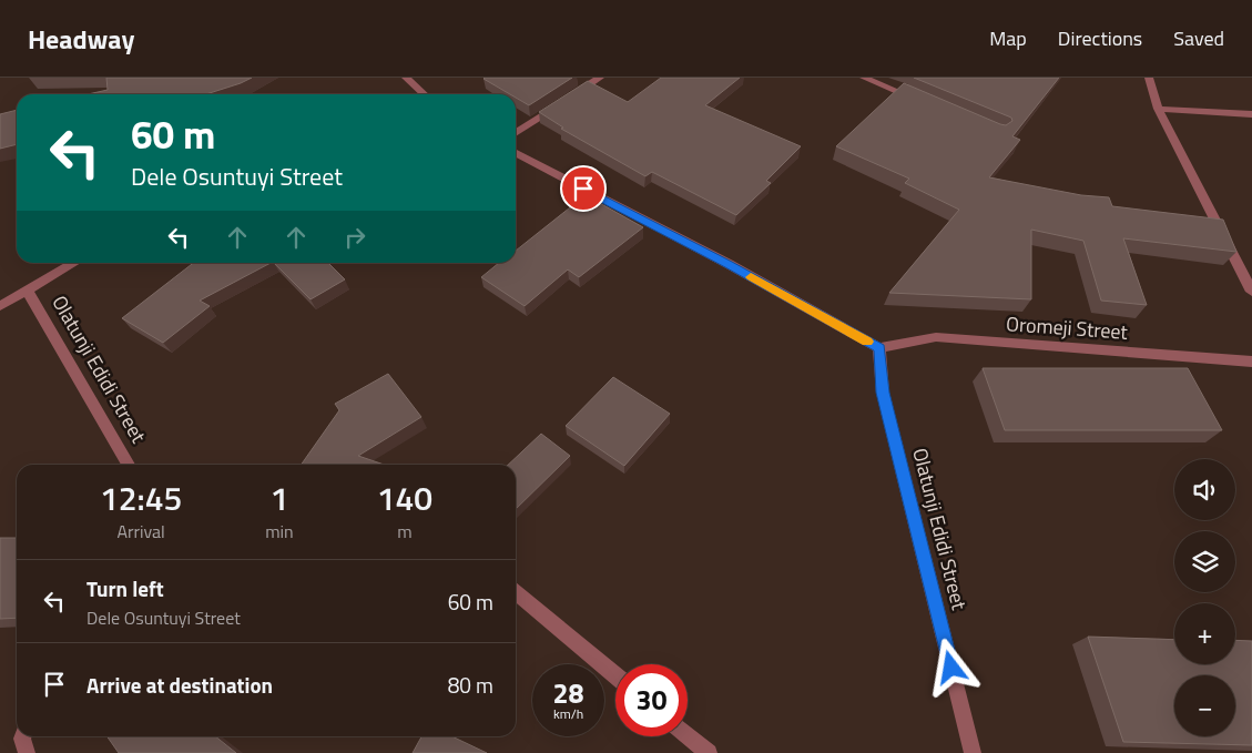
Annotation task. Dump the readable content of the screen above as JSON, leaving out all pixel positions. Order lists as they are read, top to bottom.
{
  "streets": {
    "street": ["Oromeji Street", "Olatunji Edidi Street"]
  },
  "crossings": [
    ["Oromeji Street", "Olatunji Edidi Street"]
  ],
  "page": {
    "header": "Headway",
    "nav": ["Map", "Directions", "Saved"],
    "turn": ["60 m", "Dele Osuntuyi Street"],
    "map_buttons": ["+", "−"],
    "eta": [
      "12:45",
      "Arrival",
      "1",
      "min",
      "140",
      "m"
    ],
    "list": [
      {
        "name": "Turn left",
        "note": "Dele Osuntuyi Street",
        "value": "60 m"
      },
      {
        "name": "Arrive at destination",
        "value": "80 m"
      }
    ],
    "speed": "28 km/h",
    "limit": "30"
  }
}
